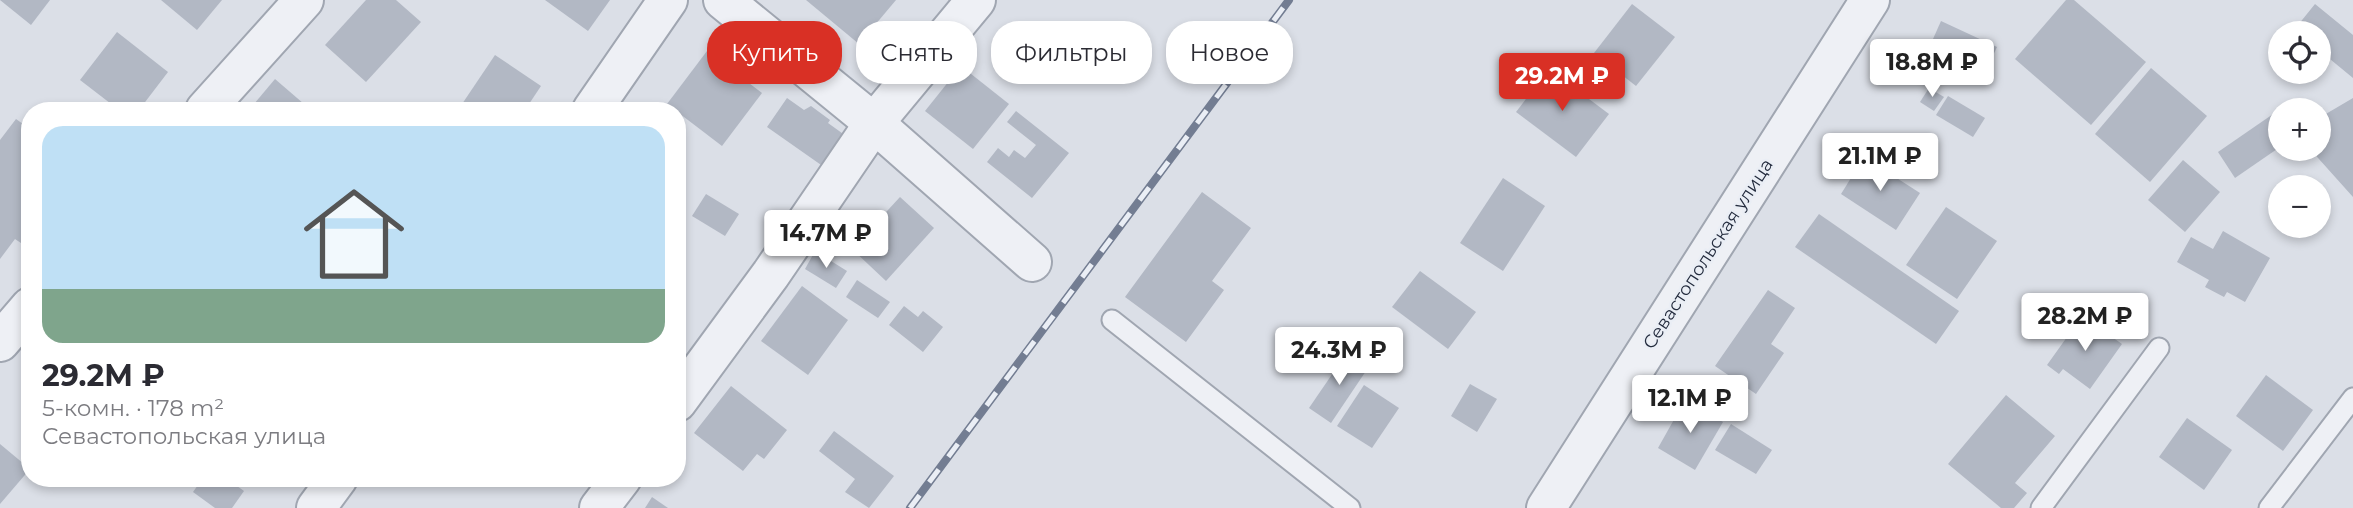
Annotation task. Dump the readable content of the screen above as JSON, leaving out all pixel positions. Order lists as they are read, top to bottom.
{
  "streets": {
    "street": ["Севастопольская улица"]
  },
  "page": {
    "map_buttons": ["+", "−"],
    "chip": [
      "Купить",
      "Снять",
      "Фильтры",
      "Новое"
    ],
    "price": [
      "18.8M ₽",
      "29.2M ₽",
      "21.1M ₽",
      "14.7M ₽",
      "28.2M ₽",
      "24.3M ₽",
      "12.1M ₽"
    ],
    "list": [
      {
        "name": "29.2M ₽",
        "note": "5-комн. · 178 m² · Севастопольская улица"
      }
    ]
  }
}
